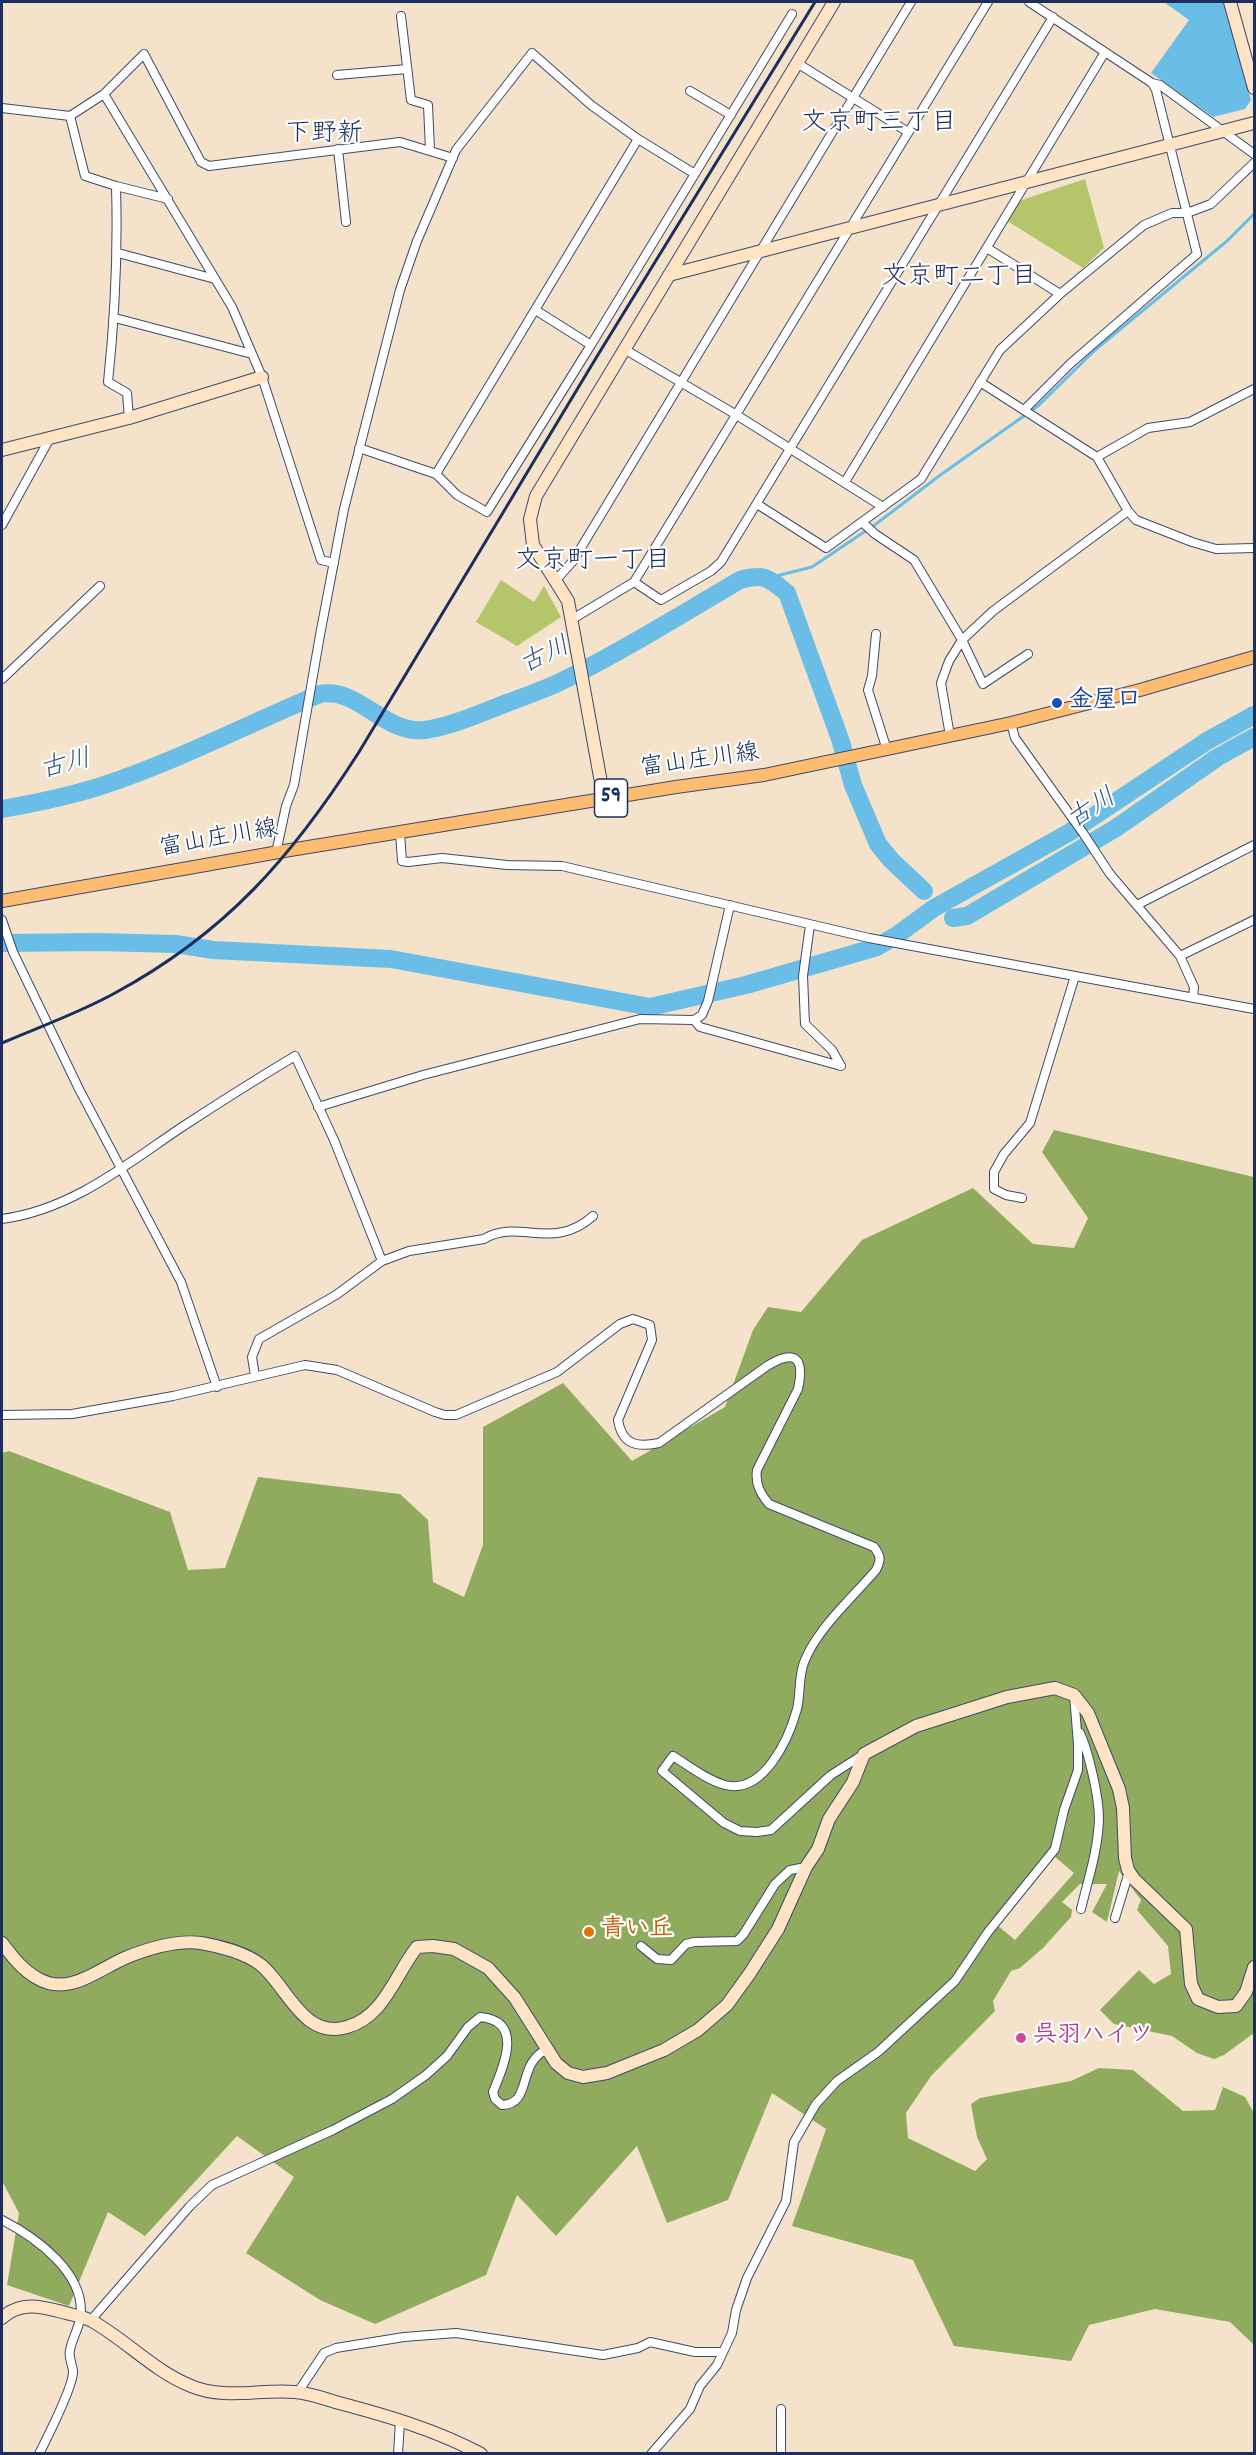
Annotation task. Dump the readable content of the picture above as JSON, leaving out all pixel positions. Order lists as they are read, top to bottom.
{
  "streets": {
    "main road": ["富山庄川線", "59"]
  },
  "districts": [
    "文京町三丁目",
    "下野新",
    "文京町二丁目",
    "文京町一丁目"
  ],
  "water": ["古川"],
  "places": ["金屋口", "青い丘", "呉羽ハイツ"]
}
